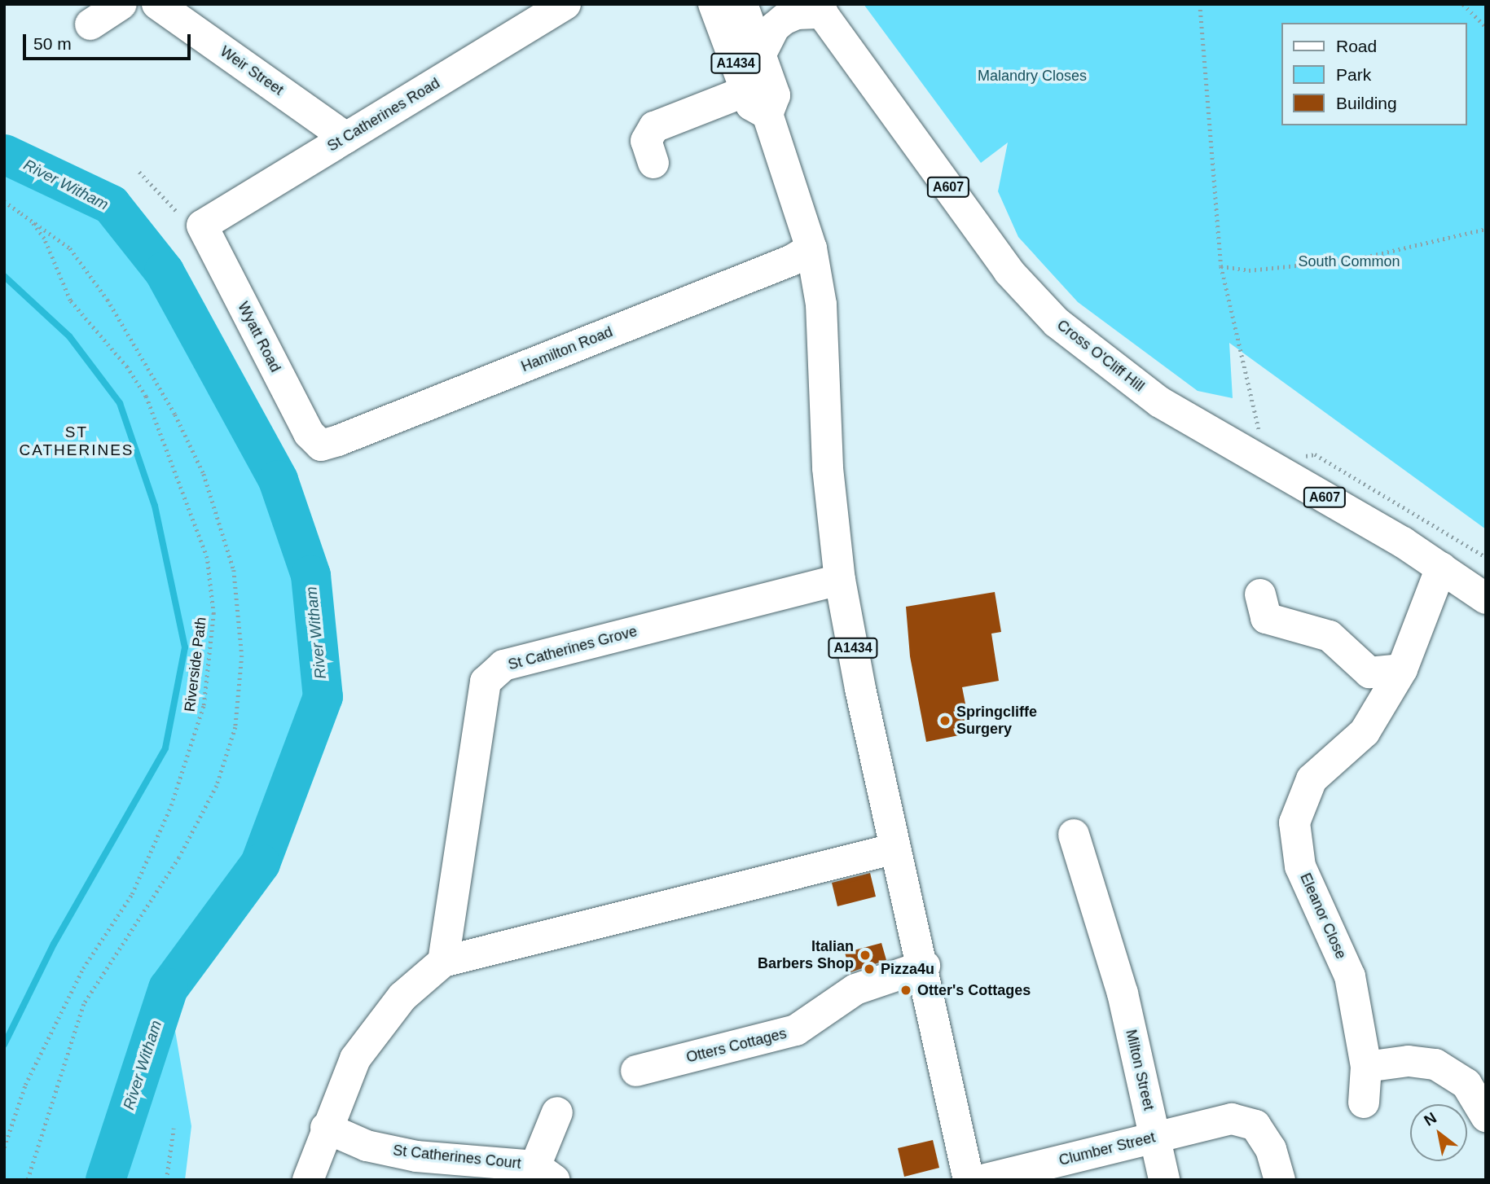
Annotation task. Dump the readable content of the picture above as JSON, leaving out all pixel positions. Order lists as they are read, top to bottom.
{
  "streets": {
    "street": [
      "A1434",
      "Weir Street",
      "St Catherines Road",
      "A607",
      "Wyatt Road",
      "Hamilton Road",
      "Cross O'Cliff Hill",
      "St Catherines Grove",
      "Eleanor Close",
      "Otters Cottages",
      "Milton Street",
      "Clumber Street",
      "St Catherines Court"
    ],
    "path": ["Riverside Path"]
  },
  "crossings": [
    ["A1434", "A607"],
    ["A1434", "Hamilton Road"],
    ["A1434", "St Catherines Grove"],
    ["A1434", "Otters Cottages"],
    ["Weir Street", "St Catherines Road"],
    ["St Catherines Road", "Wyatt Road"],
    ["A607", "Cross O'Cliff Hill"],
    ["Wyatt Road", "Hamilton Road"],
    ["Cross O'Cliff Hill", "Eleanor Close"],
    ["Milton Street", "Clumber Street"]
  ],
  "districts": ["ST CATHERINES"],
  "water": ["River Witham"],
  "parks": ["Malandry Closes", "South Common"],
  "places": [
    "Springcliffe Surgery",
    "Italian Barbers Shop",
    "Pizza4u",
    "Otter's Cottages"
  ],
  "legend": ["Road", "Park", "Building"],
  "scale_bar": "50 m",
  "north": "top left"
}
